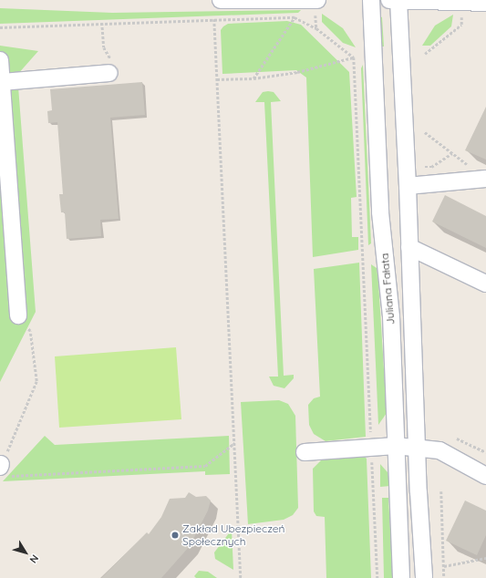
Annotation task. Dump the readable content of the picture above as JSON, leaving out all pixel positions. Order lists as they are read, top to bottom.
{
  "streets": {
    "street": ["Juliana Fałata"]
  },
  "places": ["Zakład Ubezpieczeń Społecznych"],
  "north": "bottom right"
}
